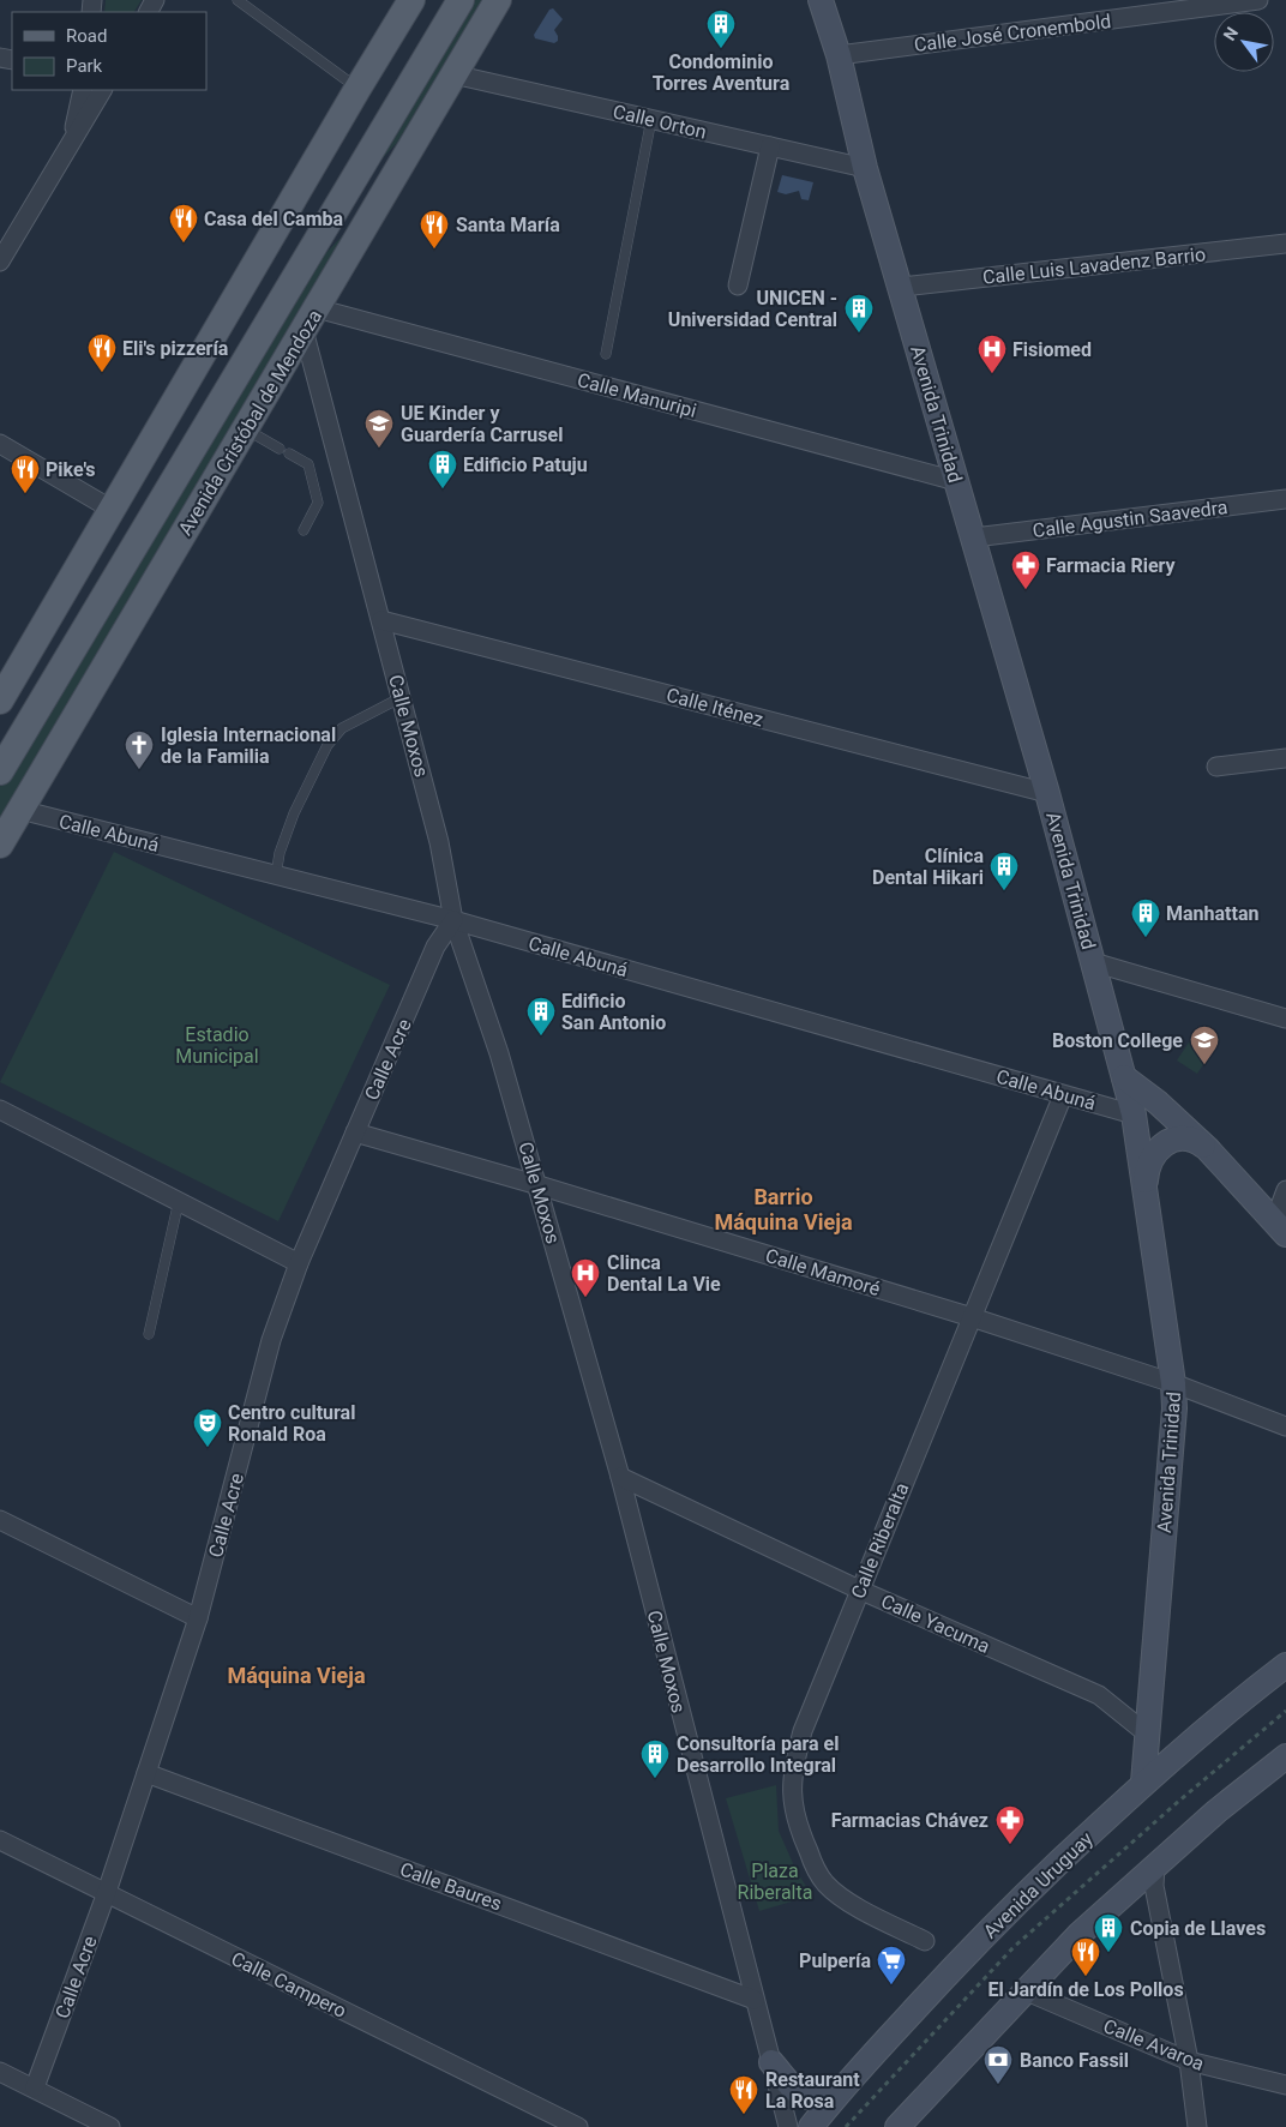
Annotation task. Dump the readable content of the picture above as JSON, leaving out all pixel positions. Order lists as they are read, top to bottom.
{
  "streets": {
    "main road": ["Avenida Trinidad", "Avenida Cristóbal de Mendoza", "Avenida Uruguay"],
    "street": [
      "Calle José Cronembold",
      "Calle Orton",
      "Calle Luis Lavadenz Barrio",
      "Calle Manuripi",
      "Calle Agustin Saavedra",
      "Calle Iténez",
      "Calle Moxos",
      "Calle Abuná",
      "Calle Acre",
      "Calle Mamoré",
      "Calle Riberalta",
      "Calle Yacuma",
      "Calle Baures",
      "Calle Campero",
      "Calle Avaroa"
    ]
  },
  "crossings": [
    ["Calle José Cronembold", "Avenida Trinidad"],
    ["Calle Orton", "Avenida Trinidad"],
    ["Calle Orton", "Avenida Cristóbal de Mendoza"],
    ["Calle Luis Lavadenz Barrio", "Avenida Trinidad"],
    ["Calle Manuripi", "Avenida Trinidad"],
    ["Calle Manuripi", "Avenida Cristóbal de Mendoza"],
    ["Calle Manuripi", "Calle Moxos"],
    ["Avenida Trinidad", "Calle Agustin Saavedra"],
    ["Avenida Trinidad", "Calle Iténez"],
    ["Avenida Trinidad", "Calle Abuná"],
    ["Avenida Trinidad", "Calle Mamoré"],
    ["Avenida Trinidad", "Calle Yacuma"],
    ["Avenida Trinidad", "Avenida Uruguay"],
    ["Avenida Cristóbal de Mendoza", "Calle Moxos"],
    ["Avenida Cristóbal de Mendoza", "Calle Abuná"],
    ["Calle Iténez", "Calle Moxos"],
    ["Calle Moxos", "Calle Abuná"],
    ["Calle Moxos", "Calle Acre"],
    ["Calle Moxos", "Calle Mamoré"],
    ["Calle Moxos", "Calle Yacuma"],
    ["Calle Moxos", "Calle Baures"],
    ["Calle Abuná", "Calle Acre"],
    ["Calle Abuná", "Calle Riberalta"],
    ["Calle Acre", "Calle Mamoré"],
    ["Calle Acre", "Calle Baures"],
    ["Calle Acre", "Calle Campero"],
    ["Calle Mamoré", "Calle Riberalta"],
    ["Calle Riberalta", "Calle Yacuma"]
  ],
  "districts": ["Barrio Máquina Vieja", "Máquina Vieja"],
  "parks": ["Estadio Municipal", "Plaza Riberalta"],
  "places": {
    "building": [
      "Condominio Torres Aventura",
      "UNICEN - Universidad Central",
      "Edificio Patuju",
      "Clínica Dental Hikari",
      "Manhattan",
      "Edificio San Antonio",
      "Consultoría para el Desarrollo Integral",
      "Copia de Llaves"
    ],
    "restaurant": [
      "Casa del Camba",
      "Santa María",
      "Eli's pizzería",
      "Pike's",
      "El Jardín de Los Pollos",
      "Restaurant La Rosa"
    ],
    "hospital": ["Fisiomed", "Clinca Dental La Vie"],
    "school or university": ["UE Kinder y Guardería Carrusel", "Boston College"],
    "pharmacy": ["Farmacia Riery", "Farmacias Chávez"],
    "church": ["Iglesia Internacional de la Familia"],
    "theatre": ["Centro cultural Ronald Roa"],
    "supermarket": ["Pulpería"],
    "bank": ["Banco Fassil"]
  },
  "legend": ["Road", "Park"],
  "north": "top left"
}
